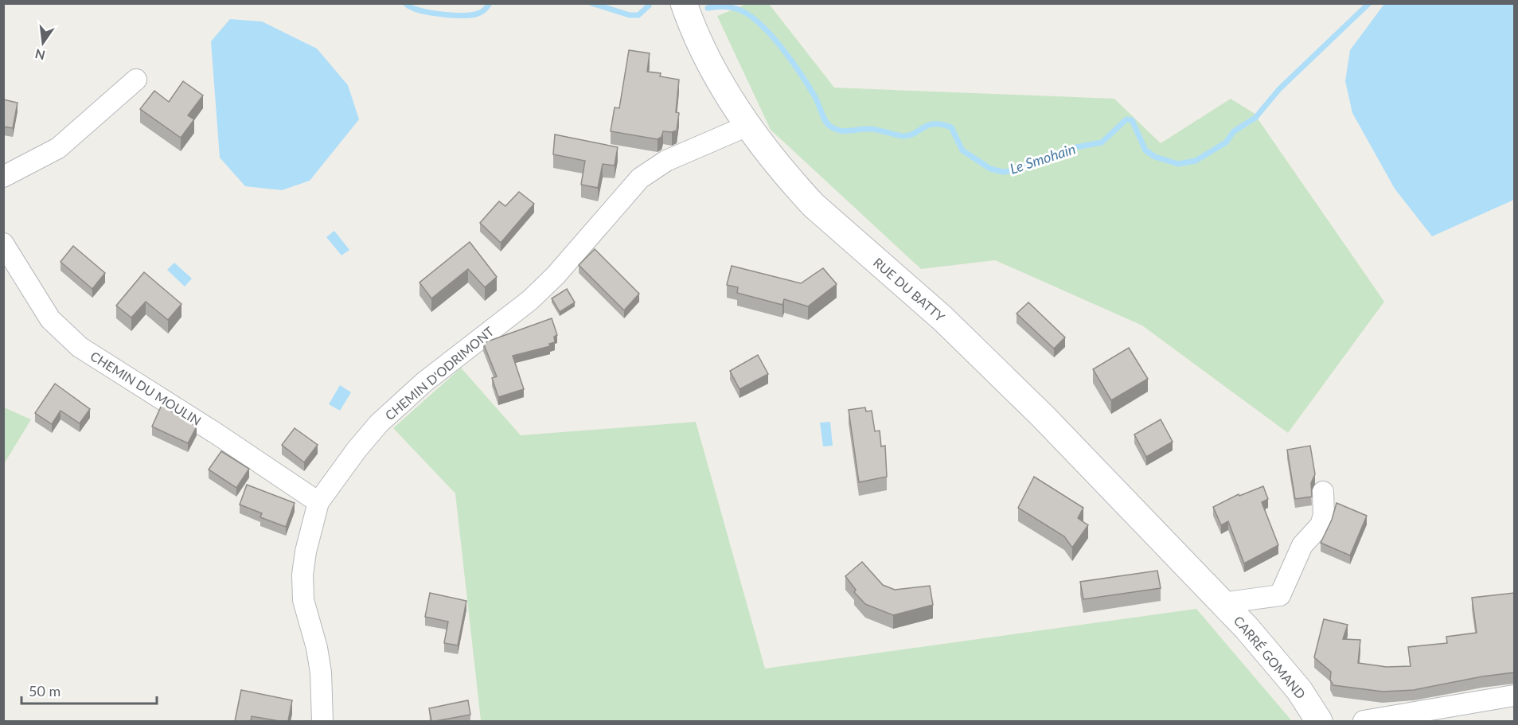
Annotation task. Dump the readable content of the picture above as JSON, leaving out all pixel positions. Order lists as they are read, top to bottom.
{
  "streets": {
    "main road": ["RUE DU BATTY", "CARRÉ GOMAND"],
    "street": ["CHEMIN D'ODRIMONT", "CHEMIN DU MOULIN"]
  },
  "crossings": [
    ["RUE DU BATTY", "CHEMIN D'ODRIMONT"],
    ["RUE DU BATTY", "CARRÉ GOMAND"],
    ["CHEMIN D'ODRIMONT", "CHEMIN DU MOULIN"]
  ],
  "water": ["Le Smohain"],
  "scale_bar": "50 m",
  "north": "bottom"
}
